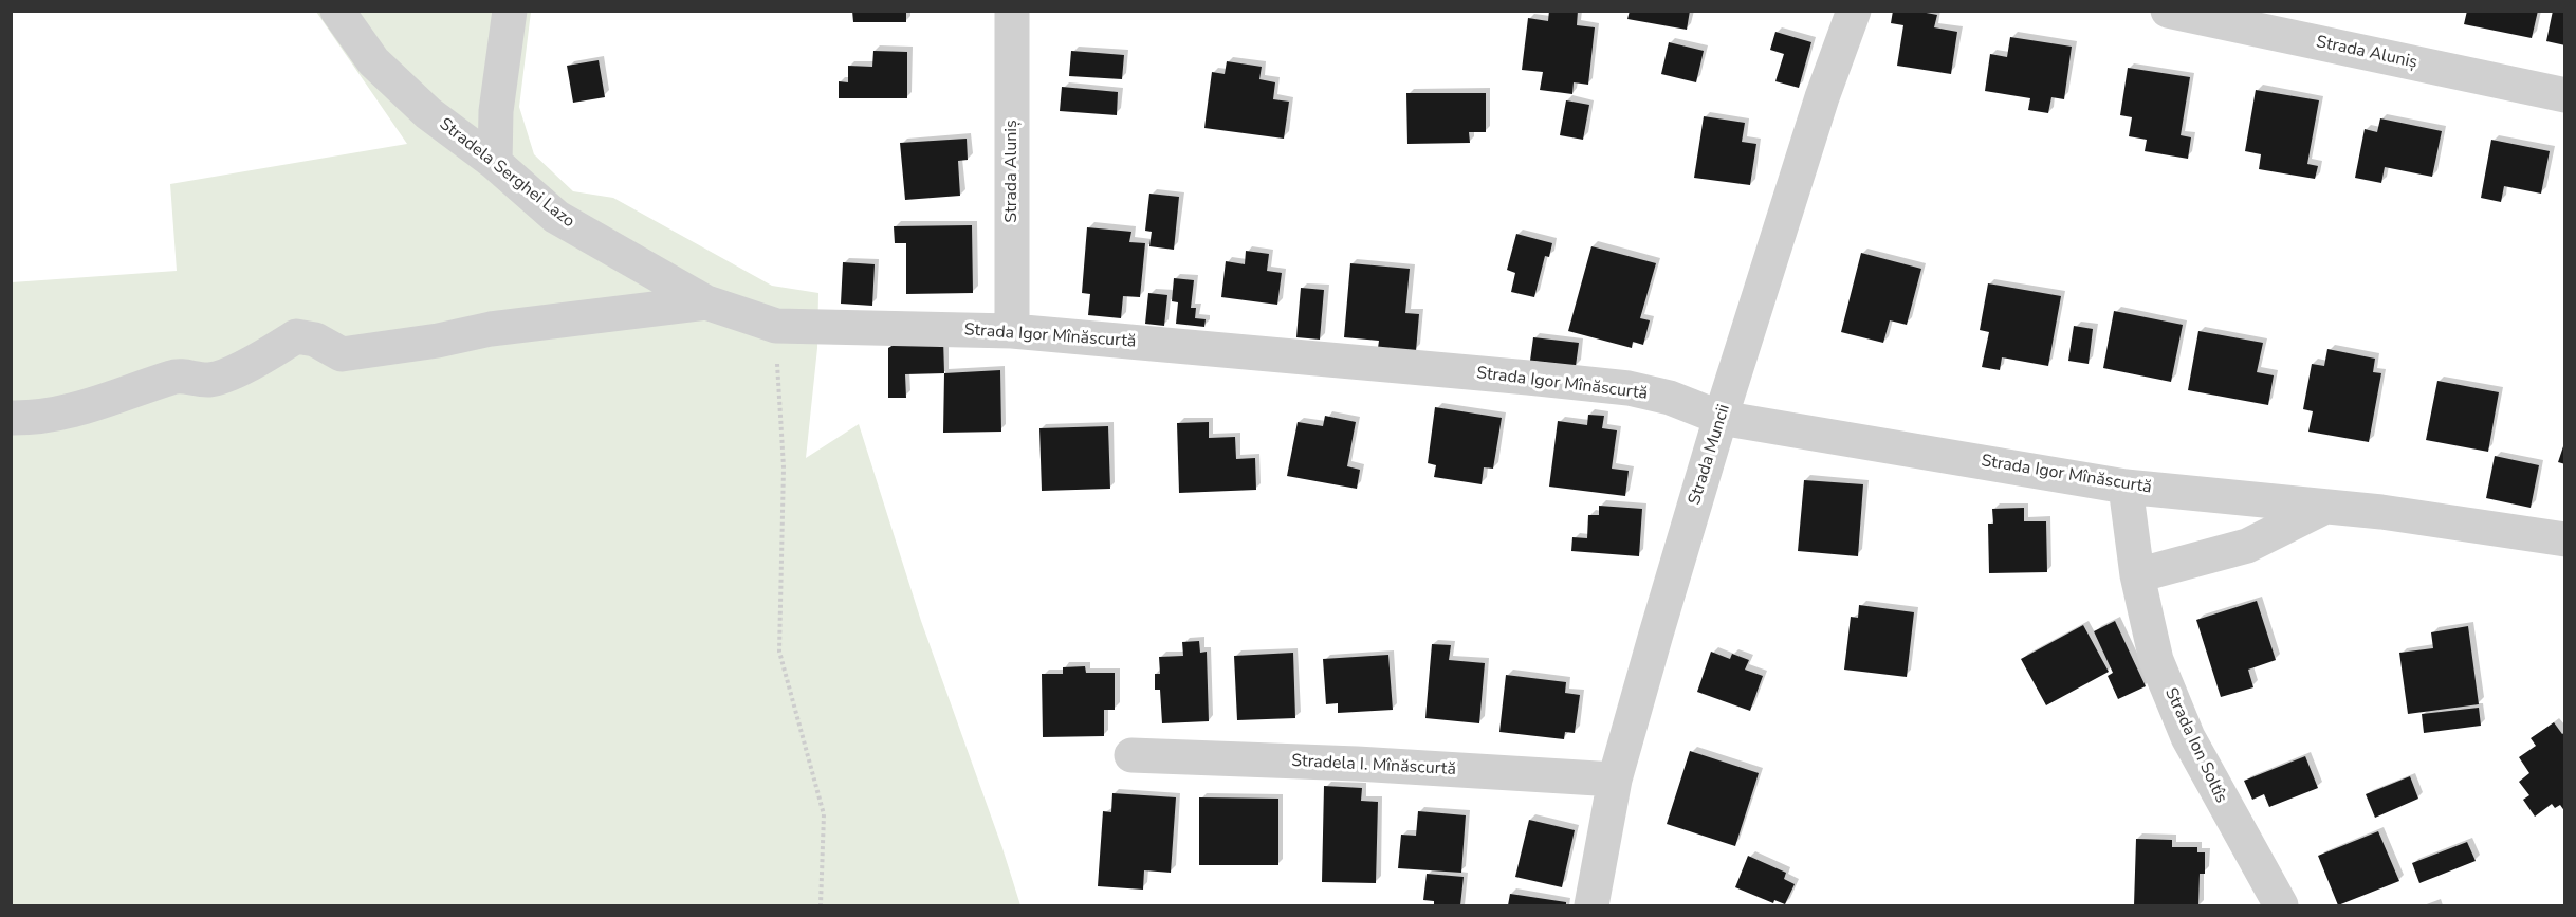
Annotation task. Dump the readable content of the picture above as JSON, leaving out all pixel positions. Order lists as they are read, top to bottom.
{
  "streets": {
    "street": [
      "Strada Aluniș",
      "Stradela Serghei Lazo",
      "Strada Igor Mînăscurtă",
      "Strada Muncii",
      "Strada Ion Soltîs",
      "Stradela I. Mînăscurtă"
    ]
  },
  "crossings": [
    ["Strada Aluniș", "Strada Igor Mînăscurtă"],
    ["Stradela Serghei Lazo", "Strada Igor Mînăscurtă"],
    ["Strada Igor Mînăscurtă", "Strada Muncii"],
    ["Strada Igor Mînăscurtă", "Strada Ion Soltîs"],
    ["Strada Muncii", "Stradela I. Mînăscurtă"]
  ]
}
